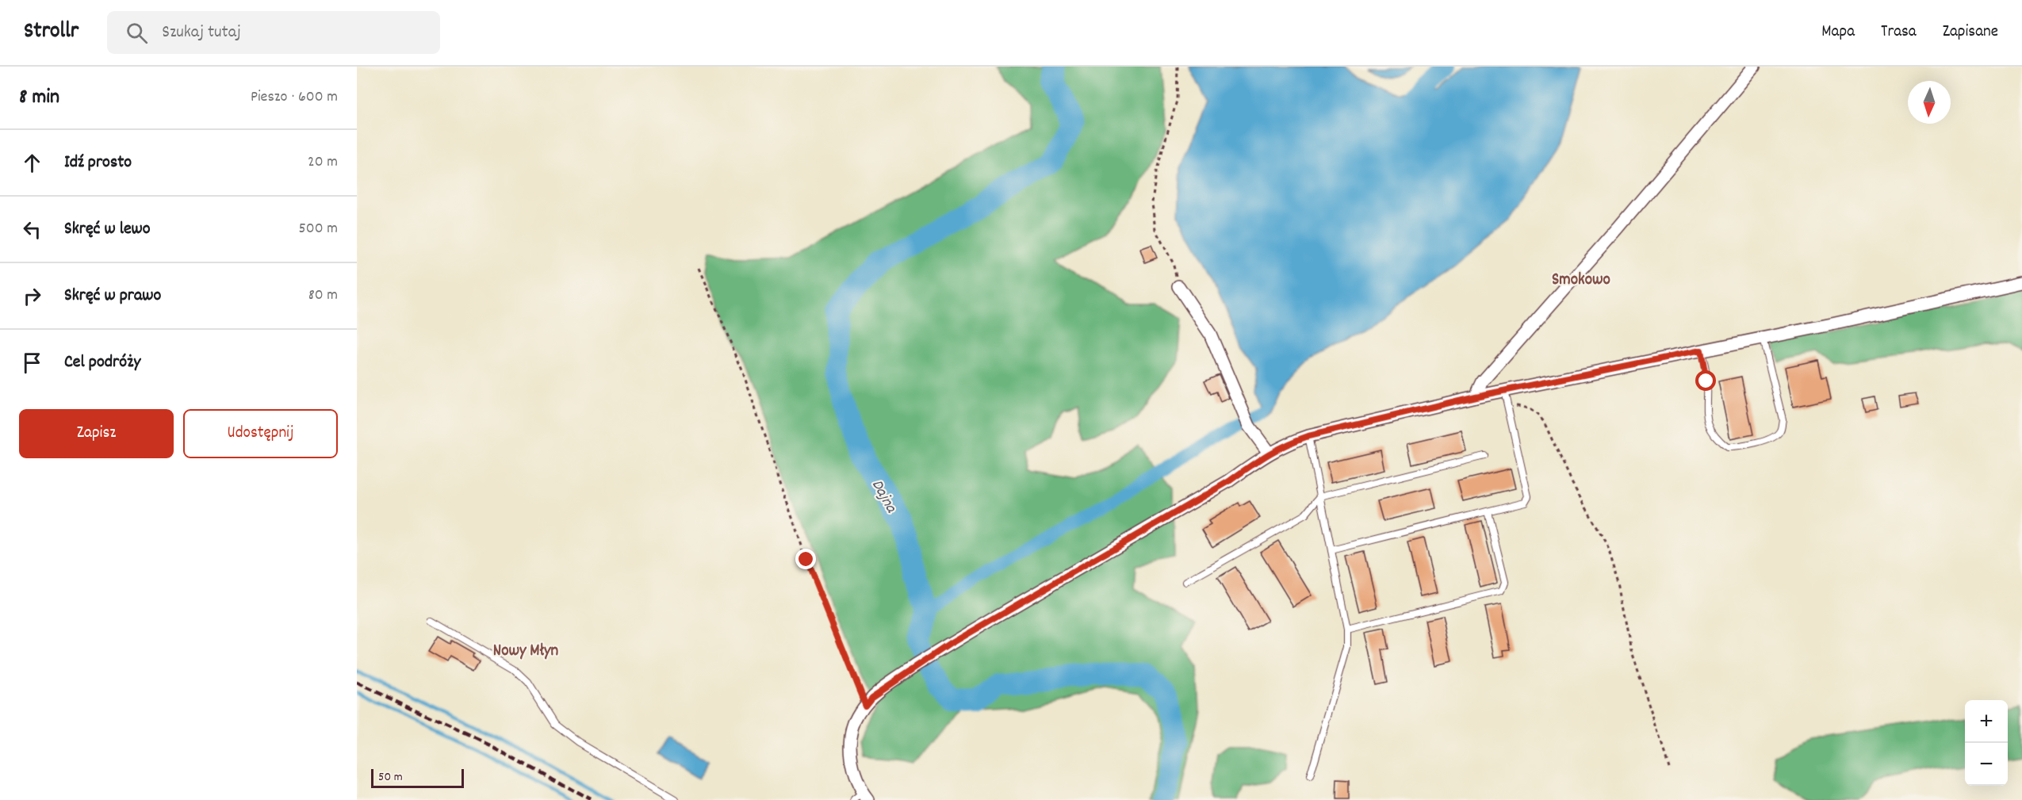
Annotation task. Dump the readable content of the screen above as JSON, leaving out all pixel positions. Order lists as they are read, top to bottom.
{
  "districts": ["Smokowo", "Nowy Młyn"],
  "water": ["Dajna"],
  "scale_bar": "50 m",
  "north": "bottom",
  "page": {
    "header": "Strollr",
    "search": "Szukaj tutaj",
    "nav": ["Mapa", "Trasa", "Zapisane"],
    "heading": ["8 min", "Pieszo · 600 m"],
    "list": [
      ["Idź prosto", "20 m"],
      ["Skręć w lewo", "500 m"],
      ["Skręć w prawo", "80 m"],
      "Cel podróży"
    ],
    "buttons": ["Zapisz", "Udostępnij"],
    "map_buttons": ["+", "−"],
    "scale": "50 m"
  }
}
